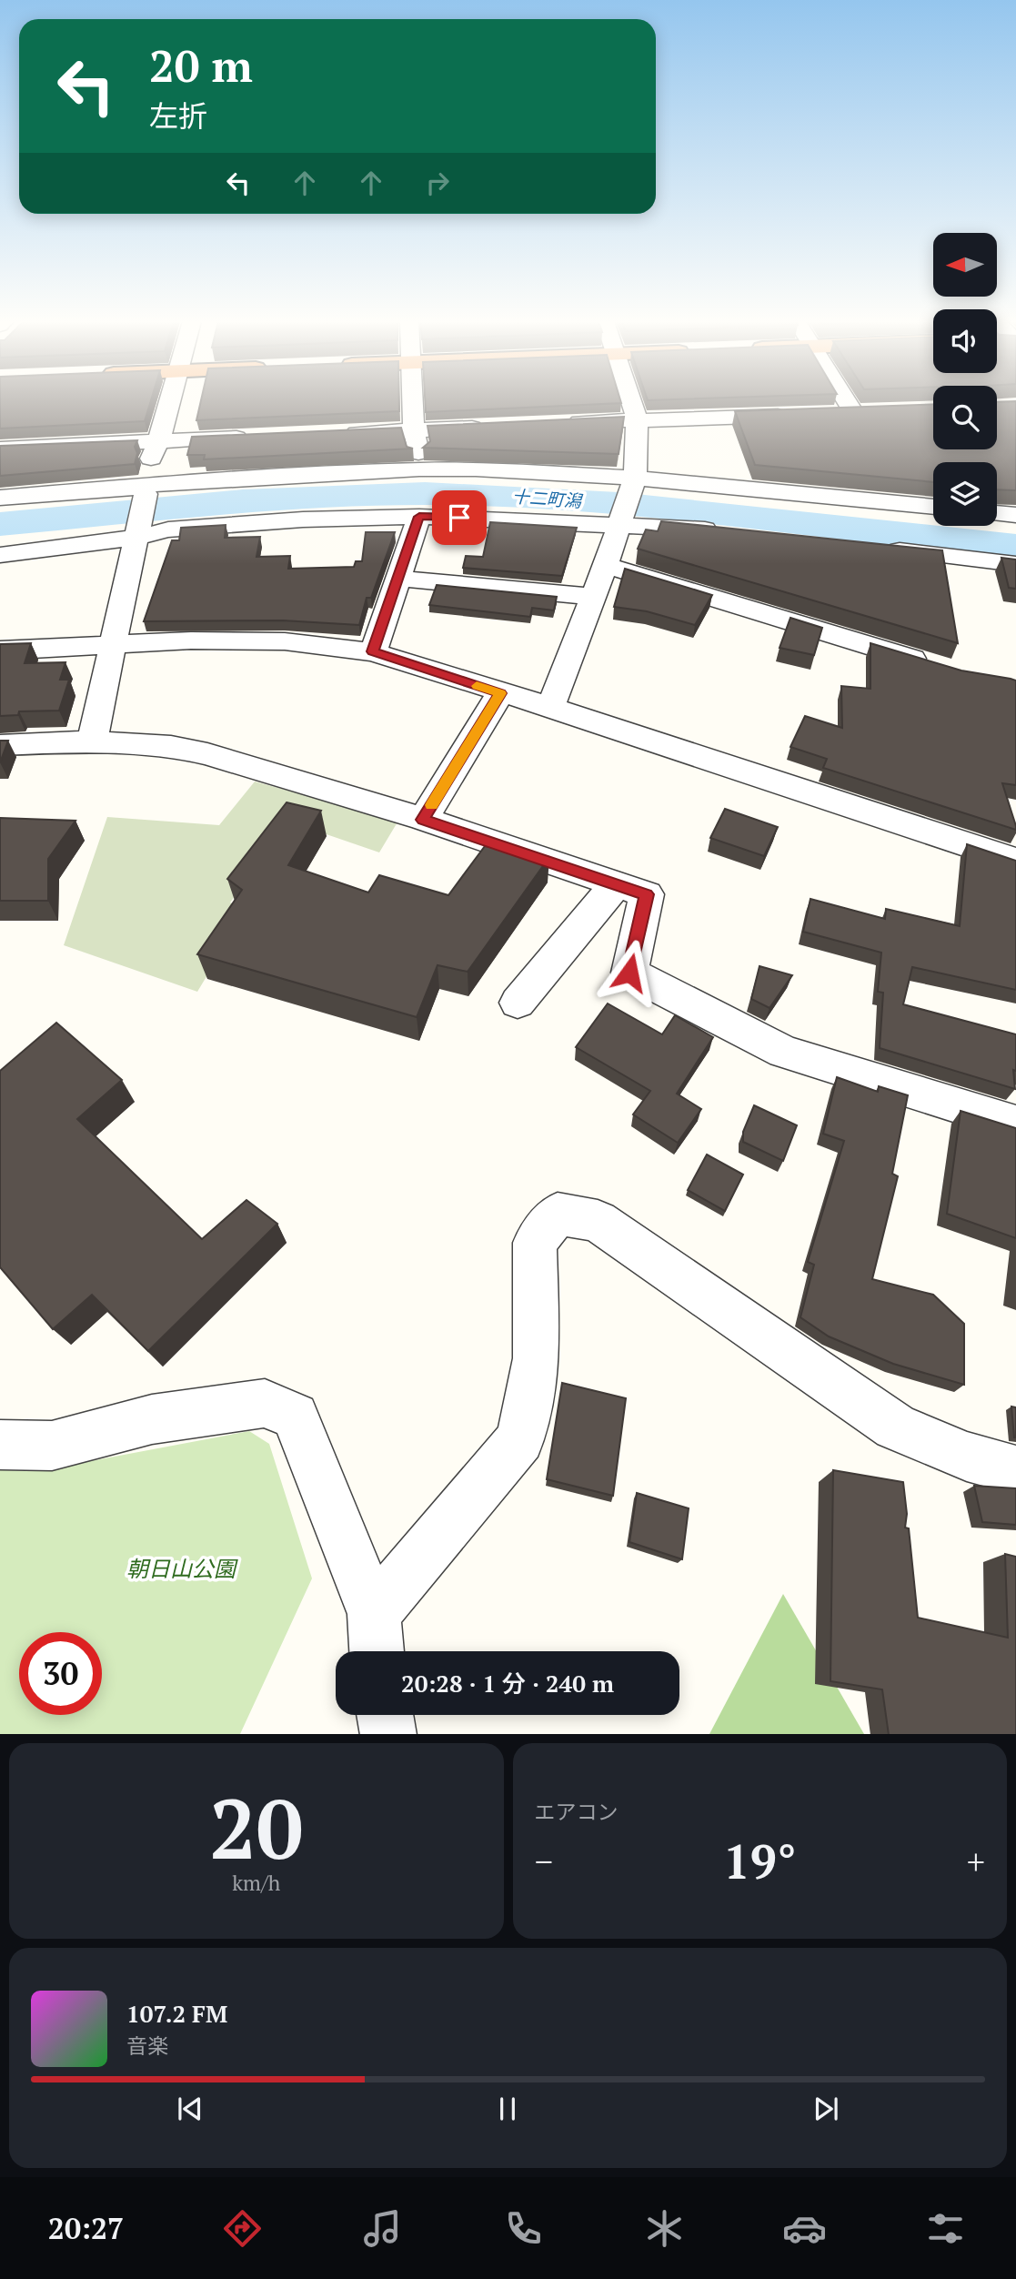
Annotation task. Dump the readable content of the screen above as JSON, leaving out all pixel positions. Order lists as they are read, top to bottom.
{
  "water": ["十二町潟"],
  "parks": ["朝日山公園"],
  "north": "left",
  "page": {
    "turn": ["20 m", "左折"],
    "limit": "30",
    "trip": "20:28 · 1 分 · 240 m",
    "tile": [
      ["20", "km/h"],
      "エアコン"
    ],
    "heat": ["−", "19°", "+"],
    "song": ["107.2 FM", "音楽"],
    "tabs": "20:27"
  }
}
